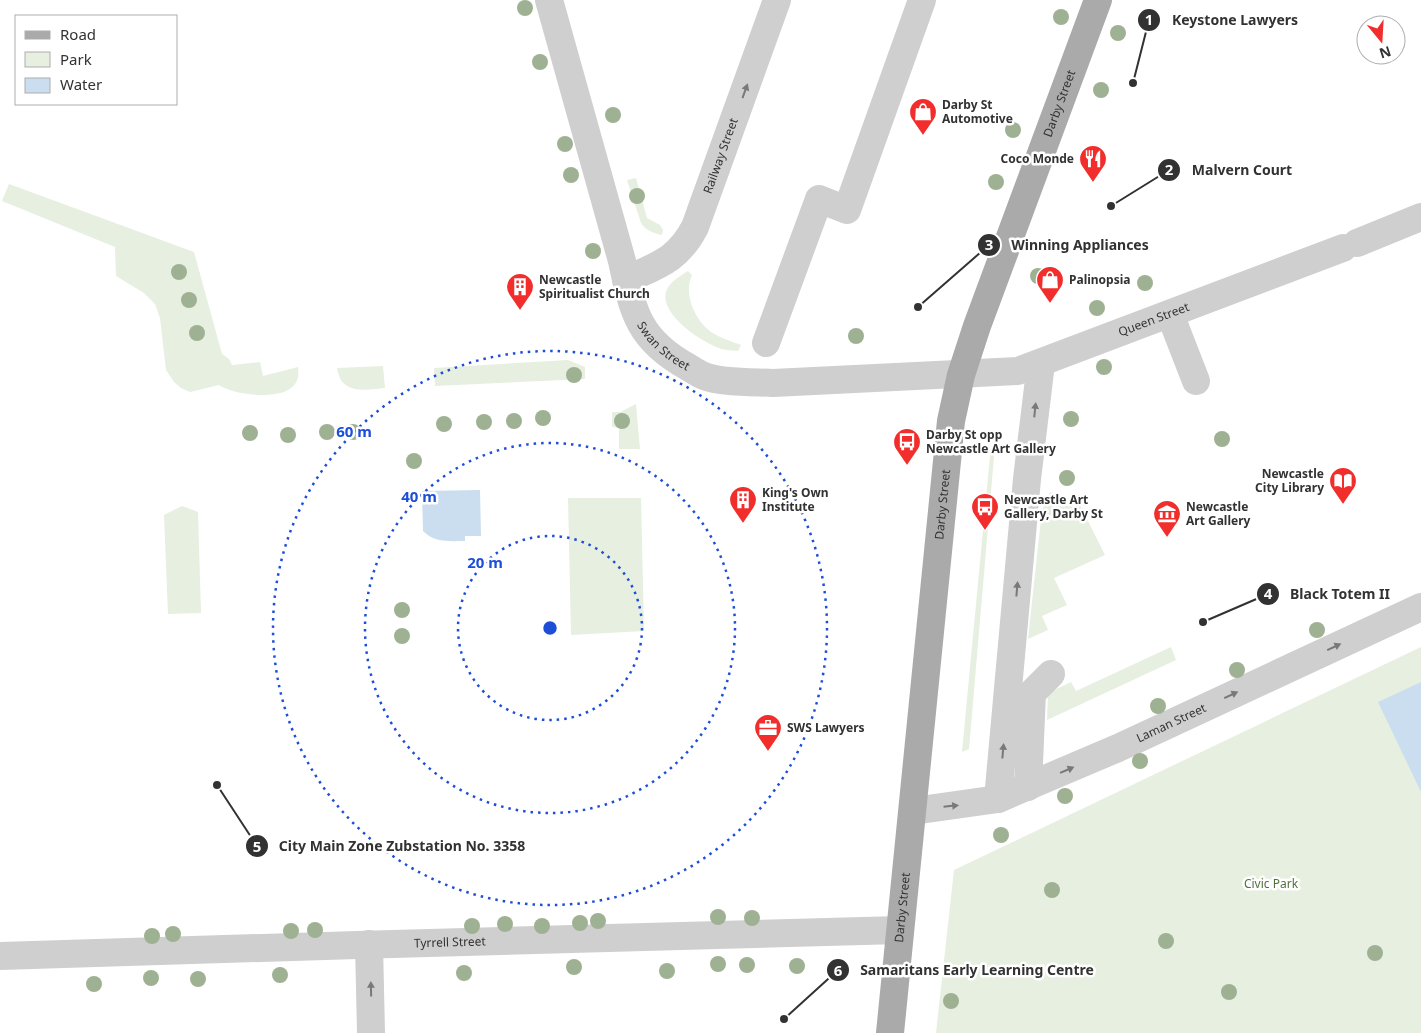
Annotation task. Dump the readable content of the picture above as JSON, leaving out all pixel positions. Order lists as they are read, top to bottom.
{
  "streets": {
    "main road": ["Darby Street"],
    "street": [
      "Railway Street",
      "Queen Street",
      "Swan Street",
      "Laman Street",
      "Tyrrell Street"
    ]
  },
  "crossings": [
    ["Darby Street", "Queen Street"],
    ["Darby Street", "Swan Street"],
    ["Darby Street", "Laman Street"],
    ["Darby Street", "Tyrrell Street"],
    ["Railway Street", "Swan Street"],
    ["Queen Street", "Swan Street"]
  ],
  "one_way": ["Laman Street"],
  "parks": ["Civic Park"],
  "places": {
    "other": [
      "Keystone Lawyers",
      "Malvern Court",
      "Winning Appliances",
      "Black Totem II",
      "City Main Zone Zubstation No. 3358",
      "Samaritans Early Learning Centre"
    ],
    "shop": ["Darby St Automotive", "Palinopsia"],
    "restaurant": ["Coco Monde"],
    "building": ["Newcastle Spiritualist Church", "King's Own Institute"],
    "bus stop": ["Darby St opp Newcastle Art Gallery", "Newcastle Art Gallery, Darby St"],
    "library": ["Newcastle City Library"],
    "museum": ["Newcastle Art Gallery"],
    "office": ["SWS Lawyers"]
  },
  "legend": ["Road", "Park", "Water"],
  "north": "bottom",
  "rings": ["60 m", "40 m", "20 m"]
}
